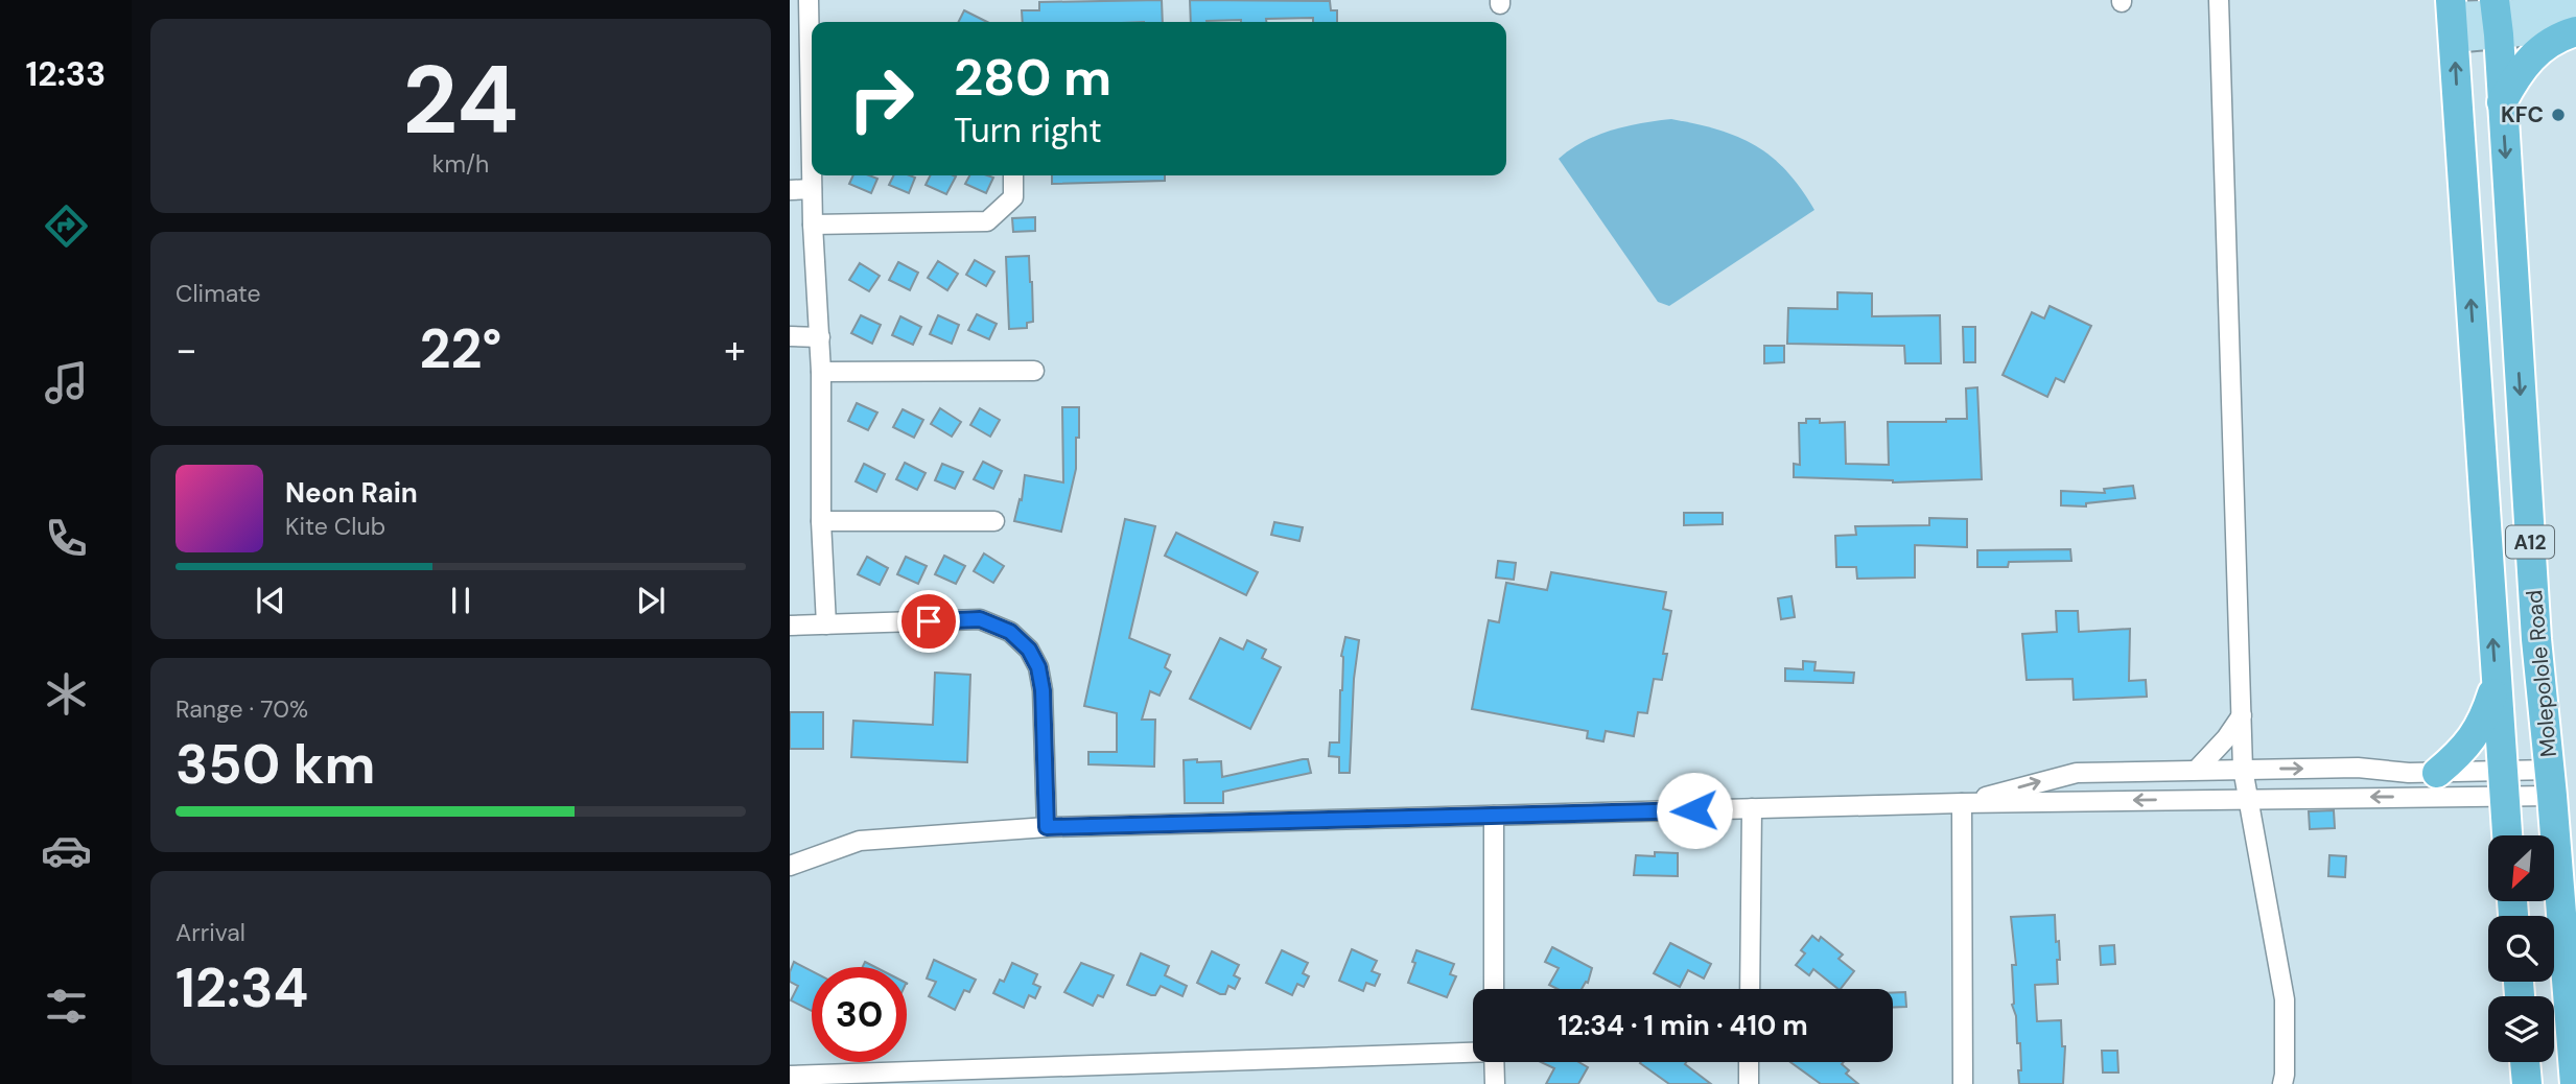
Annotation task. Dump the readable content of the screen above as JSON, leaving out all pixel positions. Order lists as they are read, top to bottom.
{
  "streets": {
    "main road": ["A12", "Molepolole Road"]
  },
  "places": ["KFC"],
  "north": "bottom left",
  "page": {
    "tabs": "12:33",
    "tile": [
      ["24", "km/h"],
      "Climate",
      ["Range · 70%", "350 km"],
      ["Arrival", "12:34"]
    ],
    "turn": ["280 m", "Turn right"],
    "heat": ["−", "22°", "+"],
    "song": ["Neon Rain", "Kite Club"],
    "limit": "30",
    "trip": "12:34 · 1 min · 410 m"
  }
}
